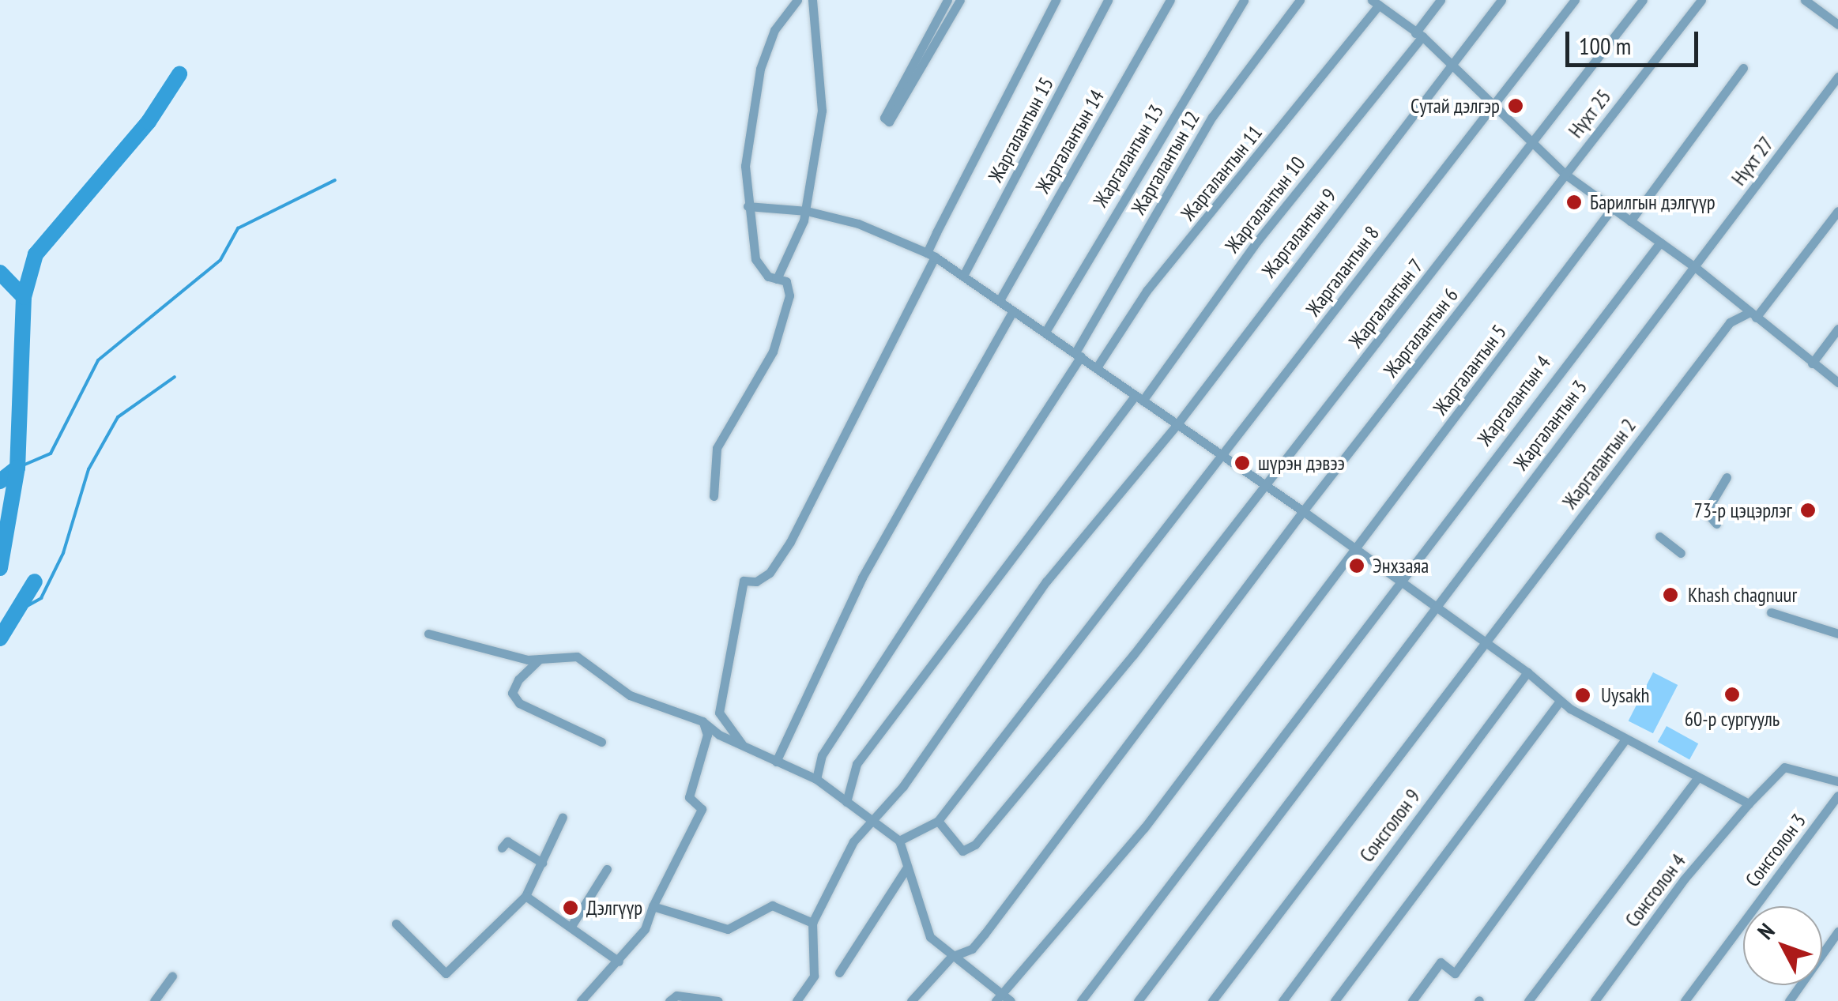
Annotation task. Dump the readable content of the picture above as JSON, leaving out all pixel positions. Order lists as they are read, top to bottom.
{
  "streets": {
    "street": [
      "Нүхт 25",
      "Жаргалантын 15",
      "Жаргалантын 14",
      "Жаргалантын 13",
      "Нүхт 27",
      "Жаргалантын 12",
      "Жаргалантын 11",
      "Жаргалантын 10",
      "Жаргалантын 9",
      "Жаргалантын 8",
      "Жаргалантын 7",
      "Жаргалантын 6",
      "Жаргалантын 5",
      "Жаргалантын 4",
      "Жаргалантын 3",
      "Жаргалантын 2",
      "Сонсголон 9",
      "Сонсголон 3",
      "Сонсголон 4"
    ]
  },
  "crossings": [
    ["Нүхт 25", "Жаргалантын 6"],
    ["Нүхт 27", "Жаргалантын 3"],
    ["Жаргалантын 8", "Жаргалантын 7"]
  ],
  "places": [
    "Сутай дэлгэр",
    "Барилгын дэлгүүр",
    "шүрэн дэвээ",
    "73-р цэцэрлэг",
    "Энхзаяа",
    "Khash chagnuur",
    "60-р сургууль",
    "Uysakh",
    "Дэлгүүр"
  ],
  "scale_bar": "100 m",
  "north": "top left"
}
